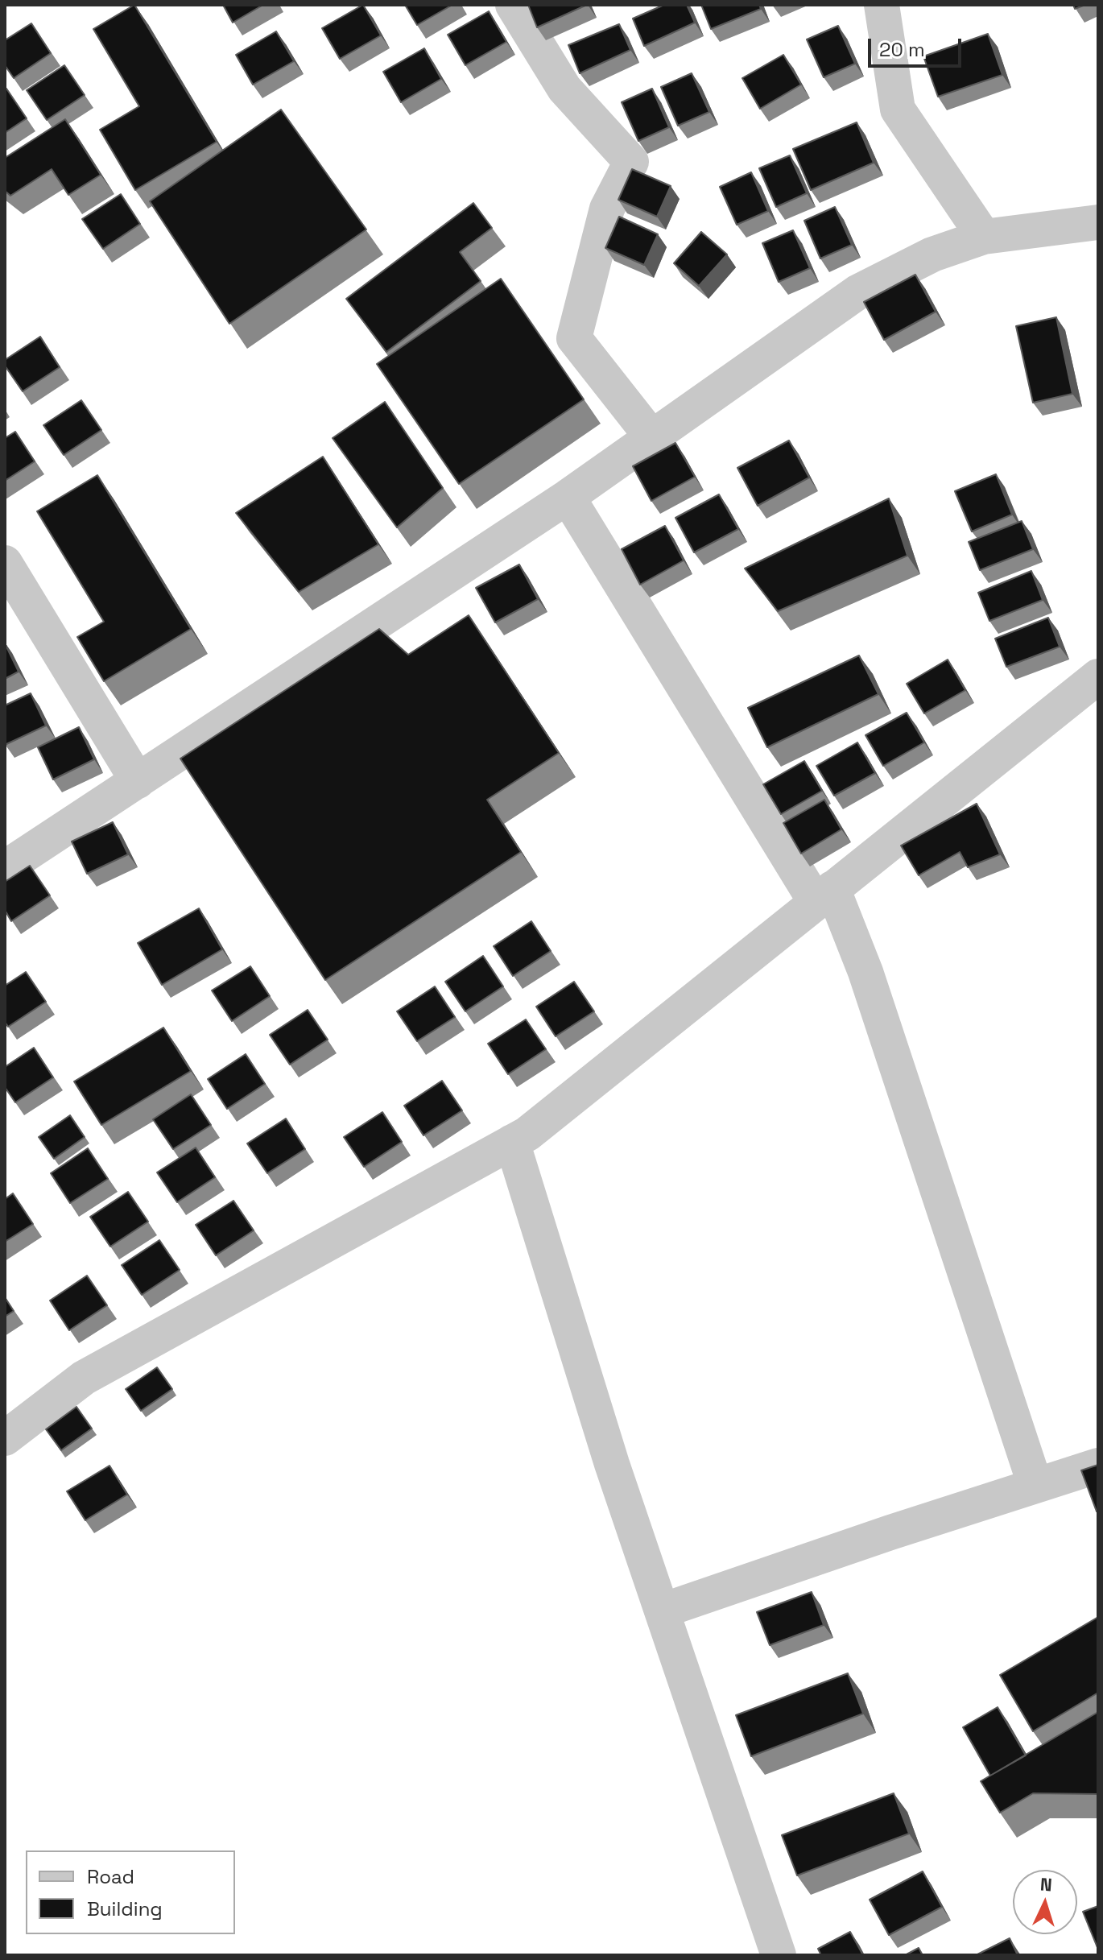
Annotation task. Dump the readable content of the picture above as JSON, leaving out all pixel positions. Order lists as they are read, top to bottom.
{
  "legend": ["Road", "Building"],
  "scale_bar": "20 m",
  "north": "top"
}
